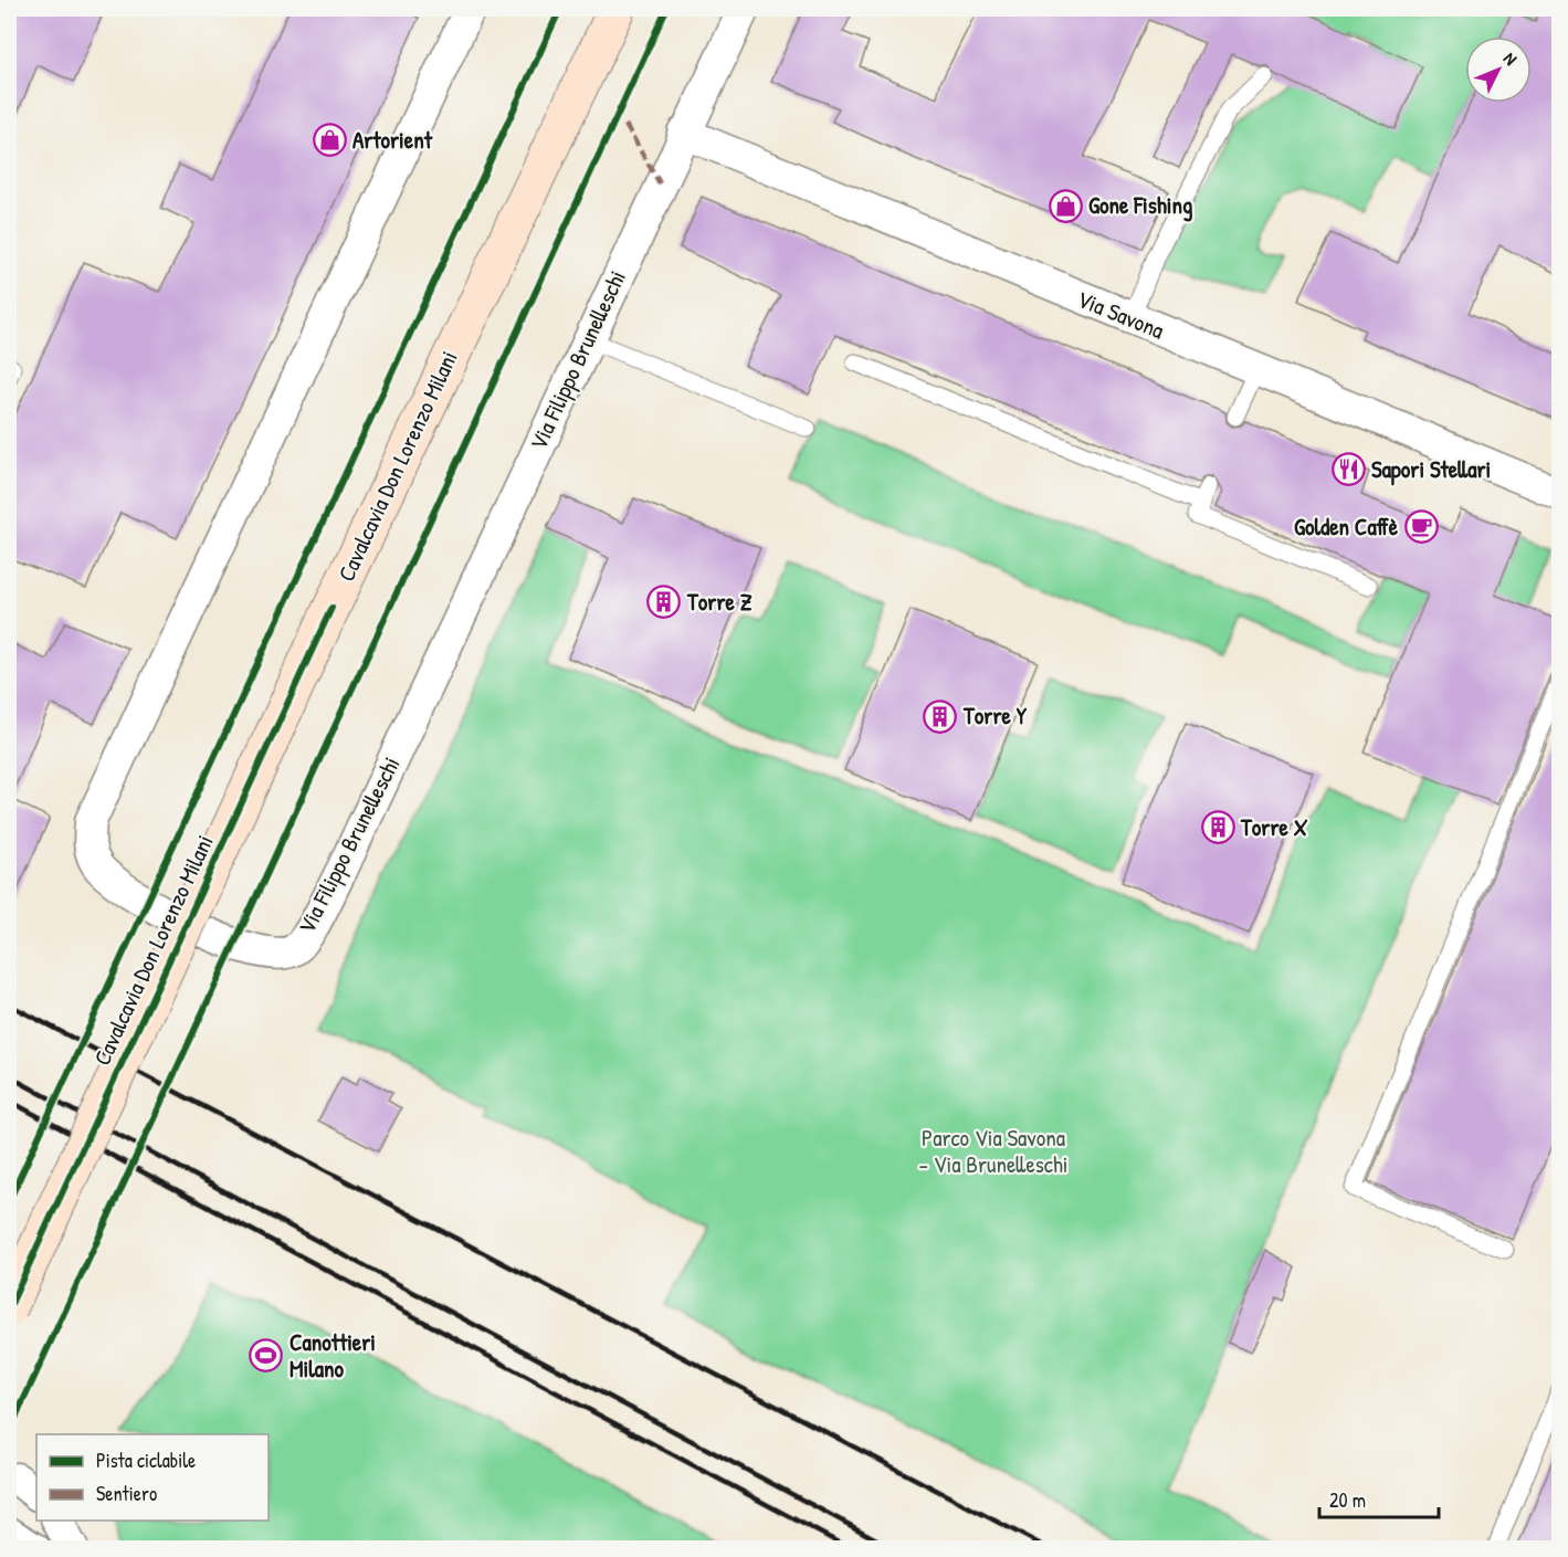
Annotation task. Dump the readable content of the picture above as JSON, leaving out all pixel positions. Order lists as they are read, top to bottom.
{
  "streets": {
    "main road": ["Cavalcavia Don Lorenzo Milani"],
    "street": ["Via Savona", "Via Filippo Brunelleschi"]
  },
  "crossings": [
    ["Via Savona", "Via Filippo Brunelleschi"]
  ],
  "parks": ["Parco Via Savona - Via Brunelleschi"],
  "places": {
    "shop": ["Artorient", "Gone Fishing"],
    "restaurant": ["Sapori Stellari"],
    "cafe": ["Golden Caffè"],
    "building": ["Torre Z", "Torre Y", "Torre X"],
    "sports": ["Canottieri Milano"]
  },
  "legend": ["Pista ciclabile", "Sentiero"],
  "scale_bar": "20 m",
  "north": "top right"
}
